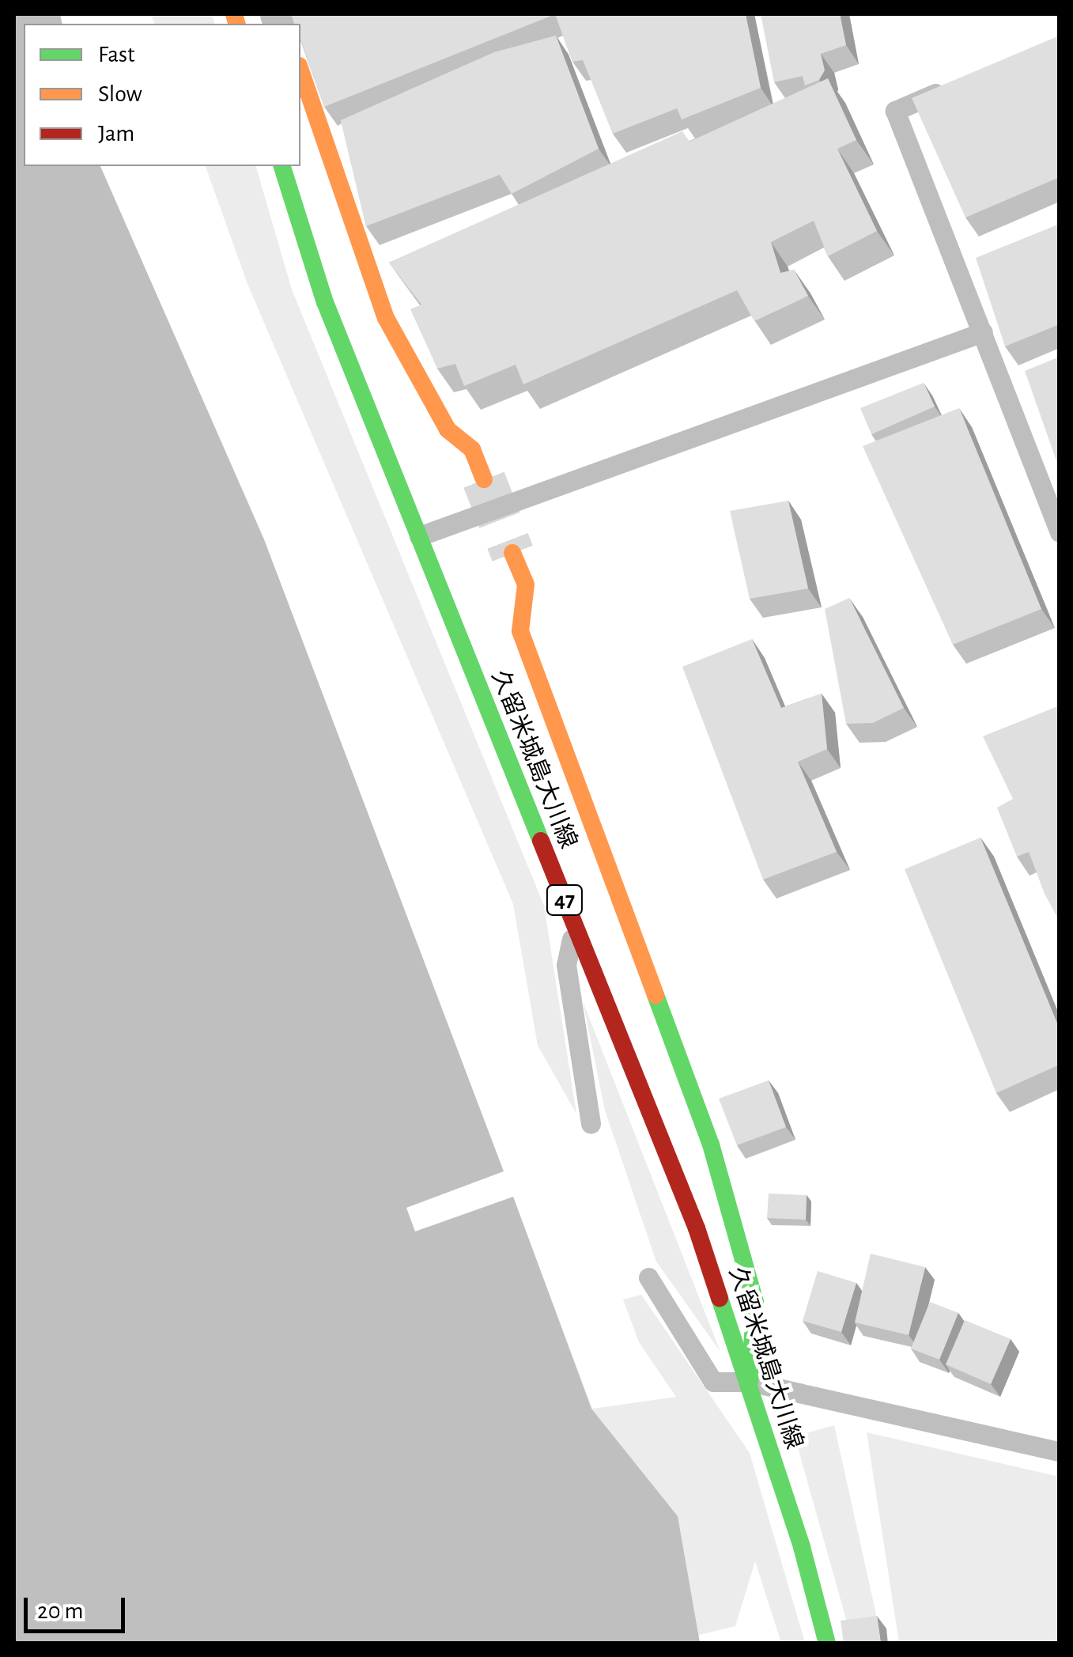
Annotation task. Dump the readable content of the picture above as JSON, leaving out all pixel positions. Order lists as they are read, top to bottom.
{
  "streets": {
    "main road": ["久留米城島大川線", "47"]
  },
  "legend": ["Fast", "Slow", "Jam"],
  "scale_bar": "20 m"
}
